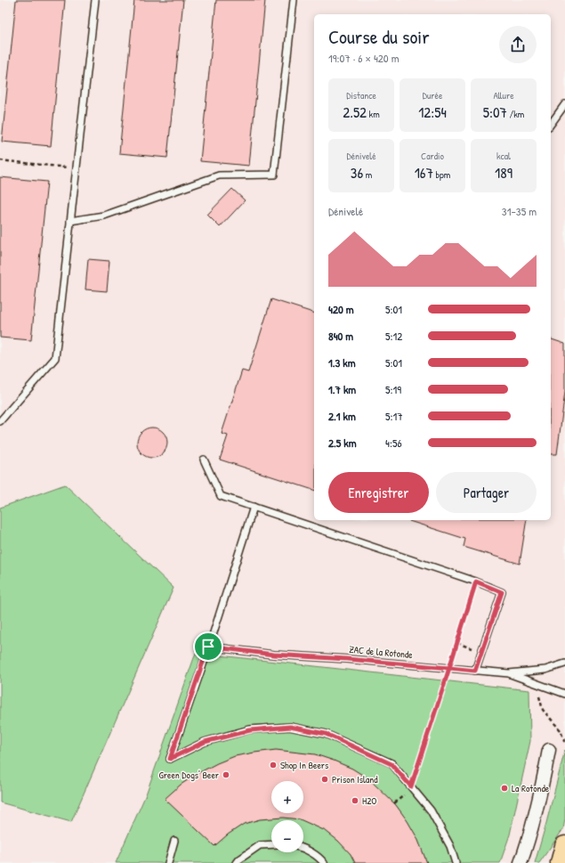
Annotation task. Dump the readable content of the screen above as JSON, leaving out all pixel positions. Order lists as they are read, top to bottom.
{
  "streets": {
    "lane": ["ZAC de la Rotonde"]
  },
  "places": [
    "Shop In Beers",
    "Green Dogs' Beer",
    "Prison Island",
    "La Rotonde",
    "H2O"
  ],
  "page": {
    "heading": ["Course du soir", "19:07 · 6 × 420 m"],
    "stats": [
      ["Distance", "2.52 km"],
      ["Durée", "12:54"],
      ["Allure", "5:07 /km"],
      ["Dénivelé", "36 m"],
      ["Cardio", "167 bpm"],
      ["kcal", "189"]
    ],
    "chart": ["Dénivelé", "31–35 m"],
    "list": [
      {
        "name": "420 m",
        "note": "5:01"
      },
      {
        "name": "840 m",
        "note": "5:12"
      },
      {
        "name": "1.3 km",
        "note": "5:01"
      },
      {
        "name": "1.7 km",
        "note": "5:19"
      },
      {
        "name": "2.1 km",
        "note": "5:17"
      },
      {
        "name": "2.5 km",
        "note": "4:56"
      }
    ],
    "buttons": ["Enregistrer", "Partager"],
    "map_buttons": ["+", "−"]
  }
}
